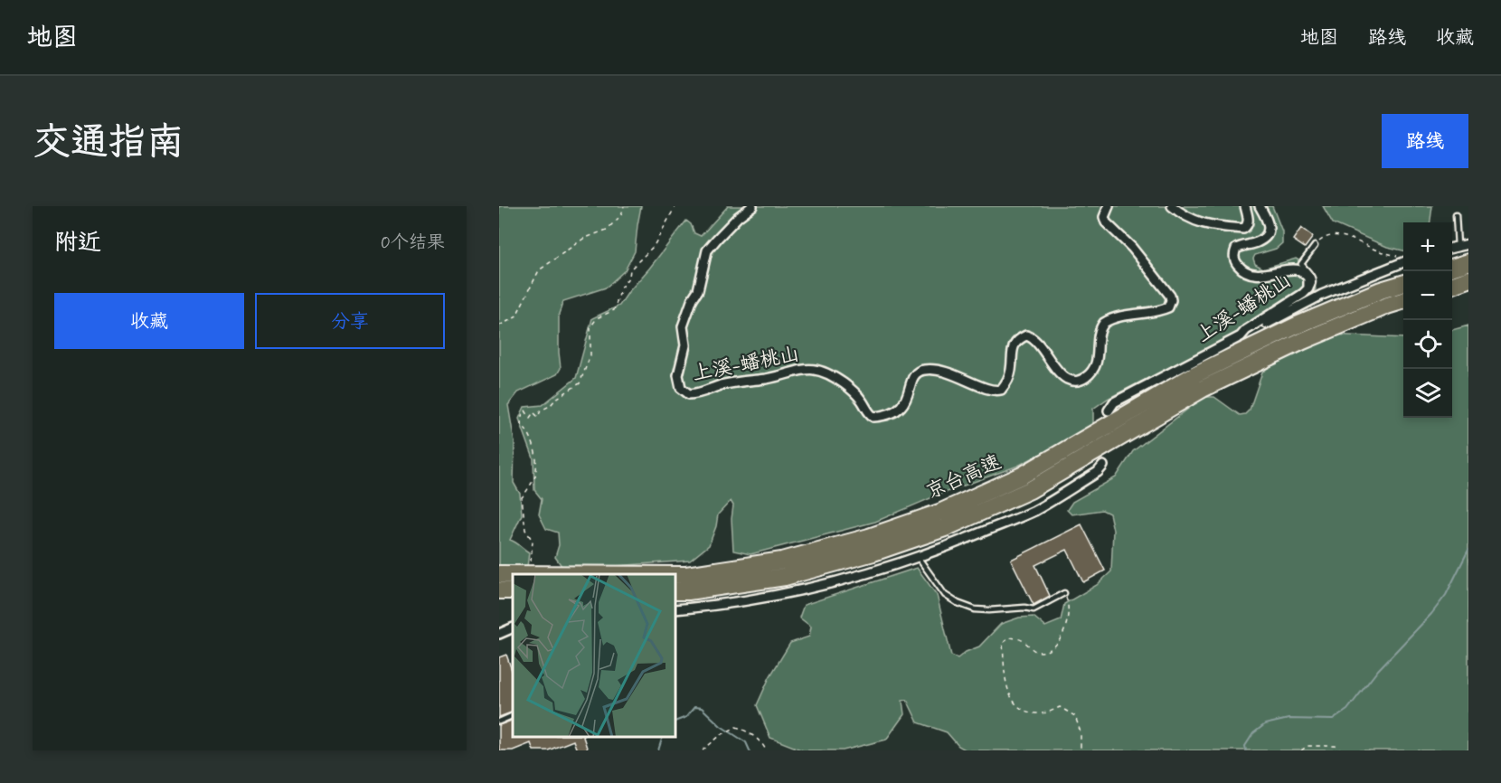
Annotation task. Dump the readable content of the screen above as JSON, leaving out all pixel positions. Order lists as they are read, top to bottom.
{
  "streets": {
    "highway": ["京台高速"],
    "street": ["上溪-蟠桃山"]
  },
  "page": {
    "header": "地图",
    "nav": ["地图", "路线", "收藏"],
    "buttons": [
      "路线",
      ["收藏", "分享"]
    ],
    "title": "交通指南",
    "heading": ["附近", "0个结果"],
    "map_buttons": ["+", "−"]
  }
}
